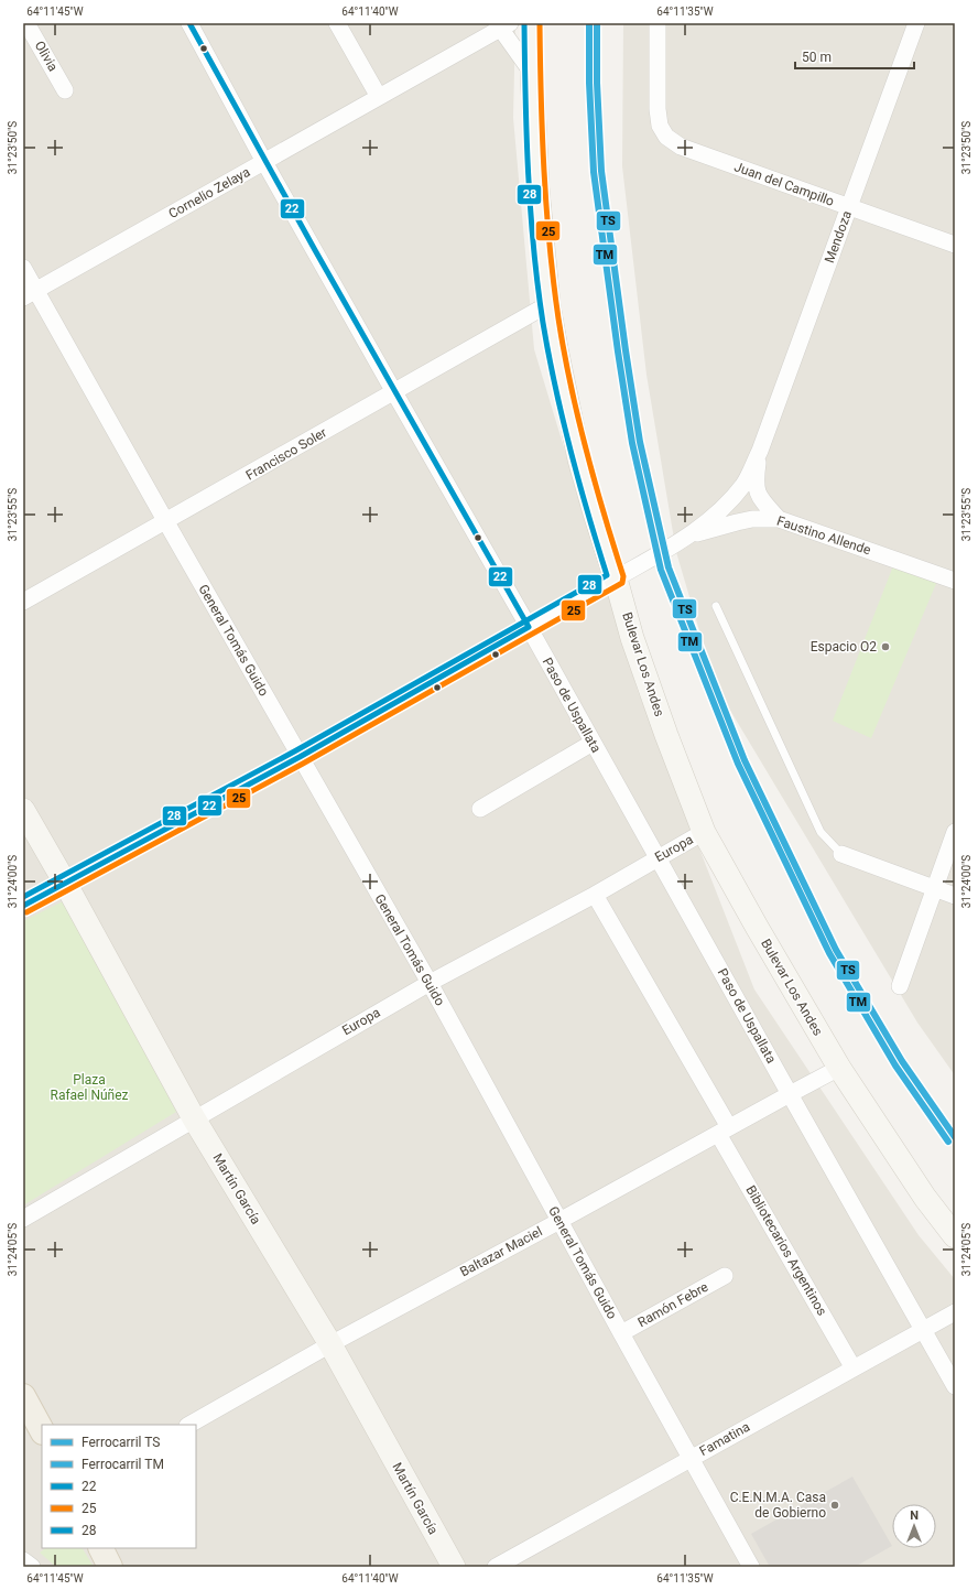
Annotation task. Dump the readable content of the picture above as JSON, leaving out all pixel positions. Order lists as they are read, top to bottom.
{
  "streets": {
    "main road": ["Bulevar Los Andes", "Martín García"],
    "street": [
      "Olivia",
      "Juan del Campillo",
      "Cornelio Zelaya",
      "Mendoza",
      "Francisco Soler",
      "Faustino Allende",
      "General Tomás Guido",
      "Paso de Uspallata",
      "Europa",
      "Bibliotecarios Argentinos",
      "Baltazar Maciel",
      "Ramón Febre",
      "Famatina"
    ]
  },
  "crossings": [
    ["Juan del Campillo", "Mendoza"],
    ["Cornelio Zelaya", "General Tomás Guido"],
    ["Cornelio Zelaya", "Paso de Uspallata"],
    ["Mendoza", "Faustino Allende"],
    ["Francisco Soler", "General Tomás Guido"],
    ["Francisco Soler", "Bulevar Los Andes"],
    ["Francisco Soler", "Paso de Uspallata"],
    ["General Tomás Guido", "Europa"],
    ["General Tomás Guido", "Baltazar Maciel"],
    ["General Tomás Guido", "Ramón Febre"],
    ["General Tomás Guido", "Famatina"],
    ["Bulevar Los Andes", "Europa"],
    ["Bulevar Los Andes", "Baltazar Maciel"],
    ["Paso de Uspallata", "Europa"],
    ["Paso de Uspallata", "Baltazar Maciel"],
    ["Paso de Uspallata", "Famatina"],
    ["Europa", "Martín García"],
    ["Europa", "Bibliotecarios Argentinos"],
    ["Martín García", "Baltazar Maciel"],
    ["Bibliotecarios Argentinos", "Baltazar Maciel"],
    ["Bibliotecarios Argentinos", "Famatina"]
  ],
  "parks": ["Plaza Rafael Núñez"],
  "places": ["Espacio O2", "C.E.N.M.A. Casa de Gobierno"],
  "lines": [
    "rail line TS",
    "rail line TM",
    "transit line 22",
    "transit line 25",
    "transit line 28"
  ],
  "legend": [
    "Ferrocarril TS",
    "Ferrocarril TM",
    "22",
    "25",
    "28"
  ],
  "scale_bar": "50 m",
  "north": "top",
  "coordinates": [
    "64°11'45\"W",
    "64°11'40\"W",
    "64°11'35\"W",
    "31°23'50\"S",
    "31°23'55\"S",
    "31°24'00\"S",
    "31°24'05\"S"
  ]
}
